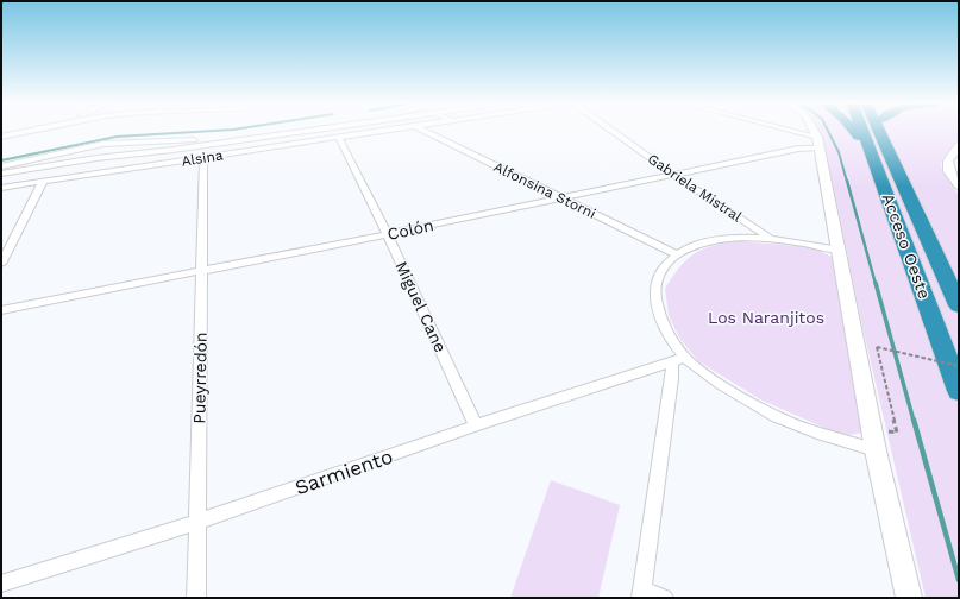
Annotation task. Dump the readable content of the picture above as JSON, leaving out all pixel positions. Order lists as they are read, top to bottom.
{
  "streets": {
    "highway": ["Acceso Oeste"],
    "street": [
      "Alsina",
      "Gabriela Mistral",
      "Alfonsina Storni",
      "Colón",
      "Miguel Cane",
      "Pueyrredón",
      "Sarmiento"
    ]
  },
  "crossings": [
    ["Alsina", "Miguel Cane"],
    ["Alsina", "Pueyrredón"],
    ["Gabriela Mistral", "Colón"],
    ["Alfonsina Storni", "Colón"],
    ["Colón", "Miguel Cane"],
    ["Colón", "Pueyrredón"],
    ["Miguel Cane", "Sarmiento"],
    ["Pueyrredón", "Sarmiento"]
  ],
  "parks": ["Los Naranjitos"]
}
